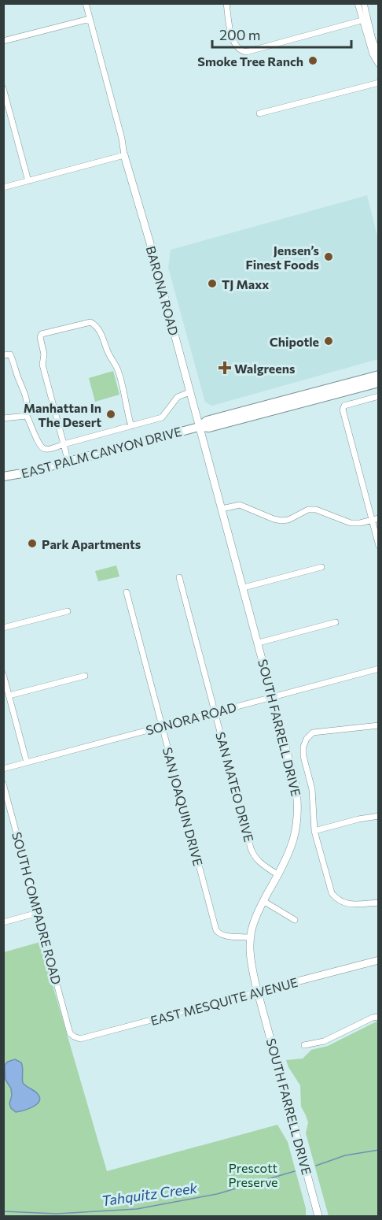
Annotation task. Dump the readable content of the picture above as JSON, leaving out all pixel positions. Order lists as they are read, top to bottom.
{
  "streets": {
    "main road": ["EAST PALM CANYON DRIVE"],
    "street": [
      "BARONA ROAD",
      "SONORA ROAD",
      "SOUTH FARRELL DRIVE",
      "SAN MATEO DRIVE",
      "SAN JOAQUIN DRIVE",
      "SOUTH COMPADRE ROAD",
      "EAST MESQUITE AVENUE"
    ]
  },
  "crossings": [
    ["BARONA ROAD", "EAST PALM CANYON DRIVE"],
    ["BARONA ROAD", "SOUTH FARRELL DRIVE"],
    ["EAST PALM CANYON DRIVE", "SOUTH FARRELL DRIVE"],
    ["SONORA ROAD", "SOUTH FARRELL DRIVE"],
    ["SONORA ROAD", "SAN MATEO DRIVE"],
    ["SONORA ROAD", "SAN JOAQUIN DRIVE"],
    ["SOUTH FARRELL DRIVE", "SAN MATEO DRIVE"],
    ["SOUTH FARRELL DRIVE", "SAN JOAQUIN DRIVE"],
    ["SOUTH FARRELL DRIVE", "EAST MESQUITE AVENUE"],
    ["SOUTH COMPADRE ROAD", "EAST MESQUITE AVENUE"]
  ],
  "water": ["Tahquitz Creek"],
  "parks": ["Prescott Preserve"],
  "places": {
    "other": [
      "Smoke Tree Ranch",
      "Jensen’s Finest Foods",
      "TJ Maxx",
      "Chipotle",
      "Manhattan In The Desert",
      "Park Apartments"
    ],
    "health": ["Walgreens"]
  },
  "scale_bar": "200 m"
}
